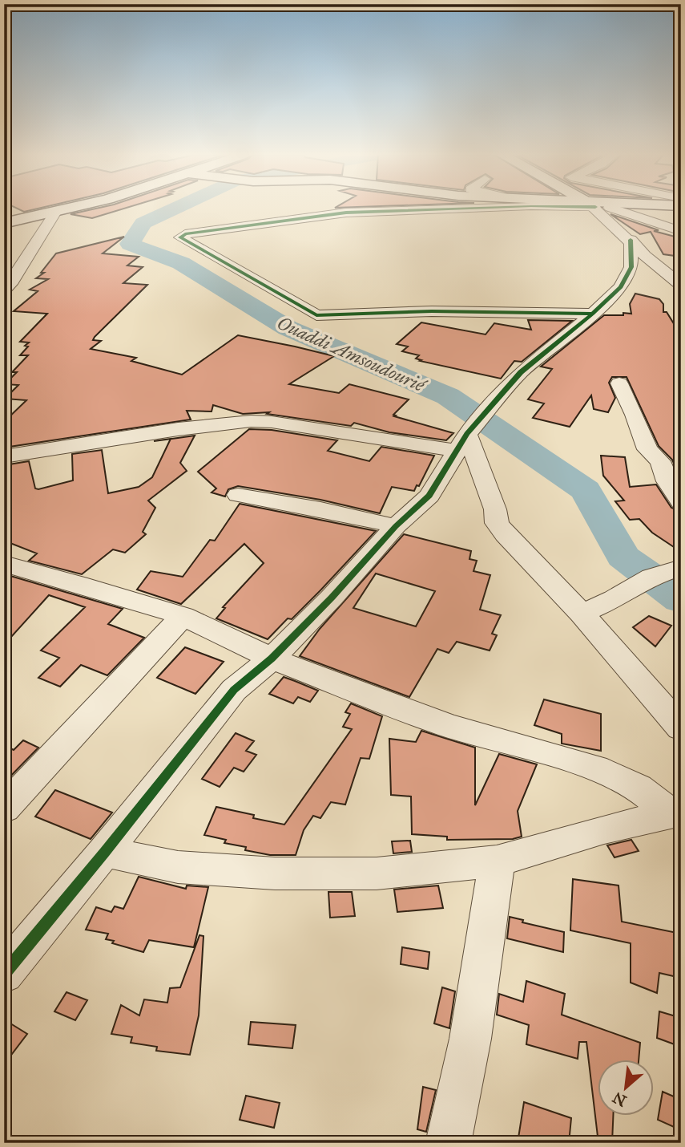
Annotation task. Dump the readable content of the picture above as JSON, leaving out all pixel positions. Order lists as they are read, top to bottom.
{
  "water": ["Ouaddi Amsoudourié"],
  "north": "bottom left"
}
